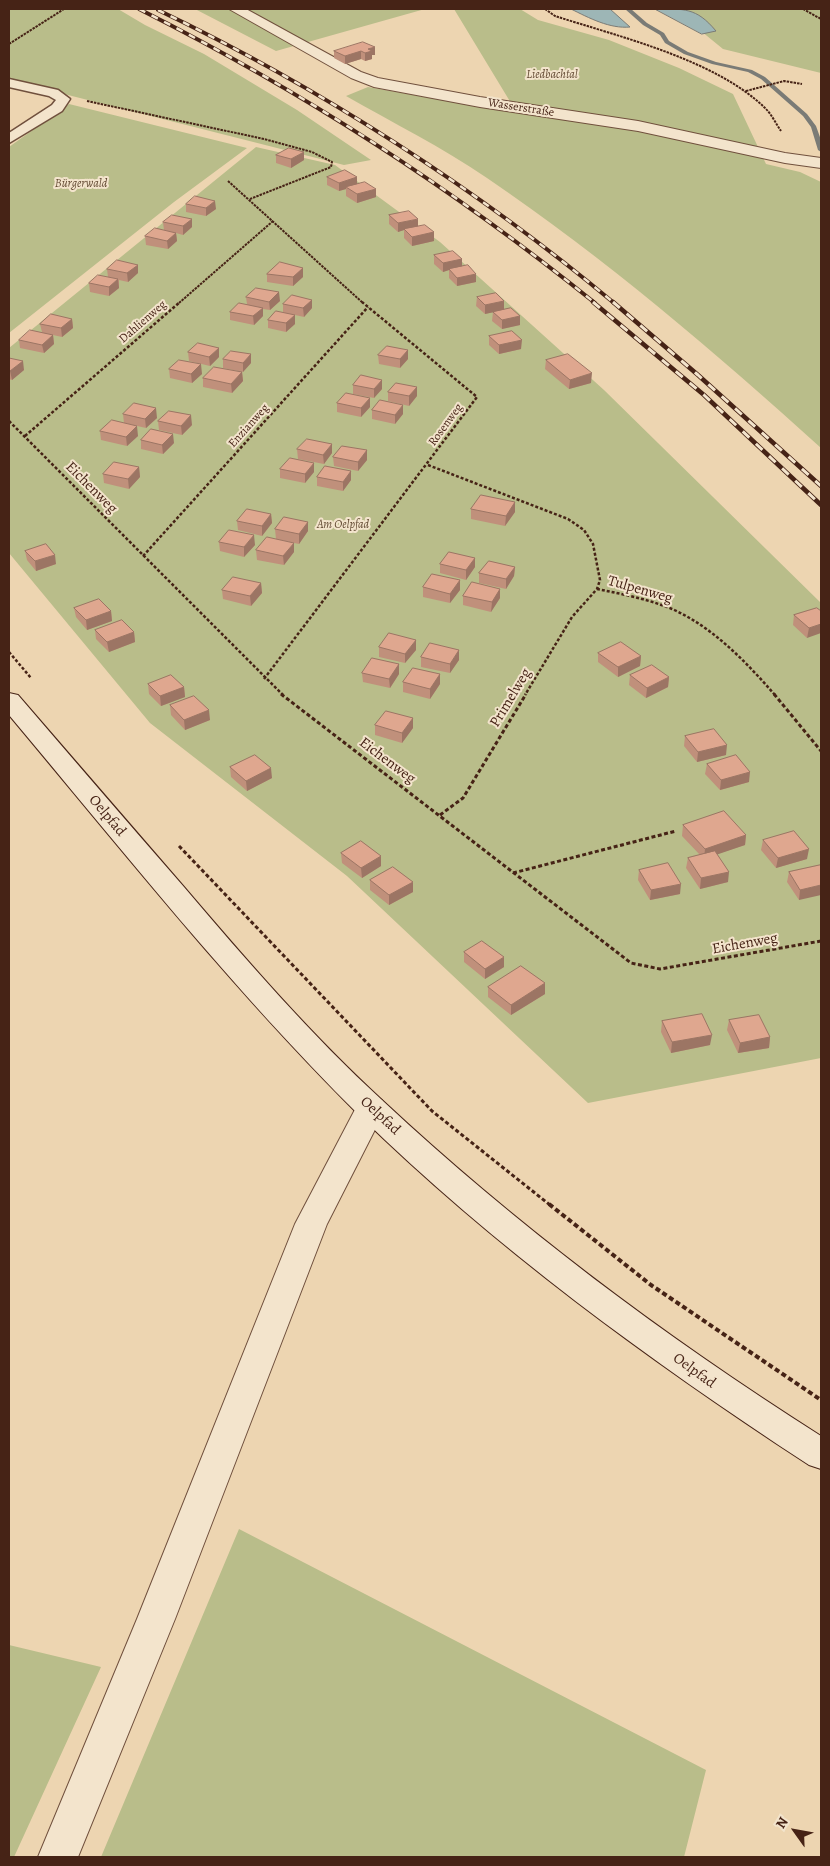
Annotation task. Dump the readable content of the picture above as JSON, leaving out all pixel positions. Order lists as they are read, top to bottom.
{
  "streets": {
    "street": ["Wasserstraße", "Oelpfad"],
    "path": [
      "Dahlienweg",
      "Rosenweg",
      "Enzianweg",
      "Eichenweg",
      "Tulpenweg",
      "Primelweg"
    ]
  },
  "crossings": [
    ["Dahlienweg", "Rosenweg"],
    ["Dahlienweg", "Eichenweg"],
    ["Rosenweg", "Enzianweg"],
    ["Rosenweg", "Eichenweg"],
    ["Rosenweg", "Tulpenweg"],
    ["Enzianweg", "Eichenweg"],
    ["Eichenweg", "Primelweg"],
    ["Tulpenweg", "Primelweg"]
  ],
  "parks": ["Liedbachtal", "Bürgerwald", "Am Oelpfad"],
  "north": "top left"
}
